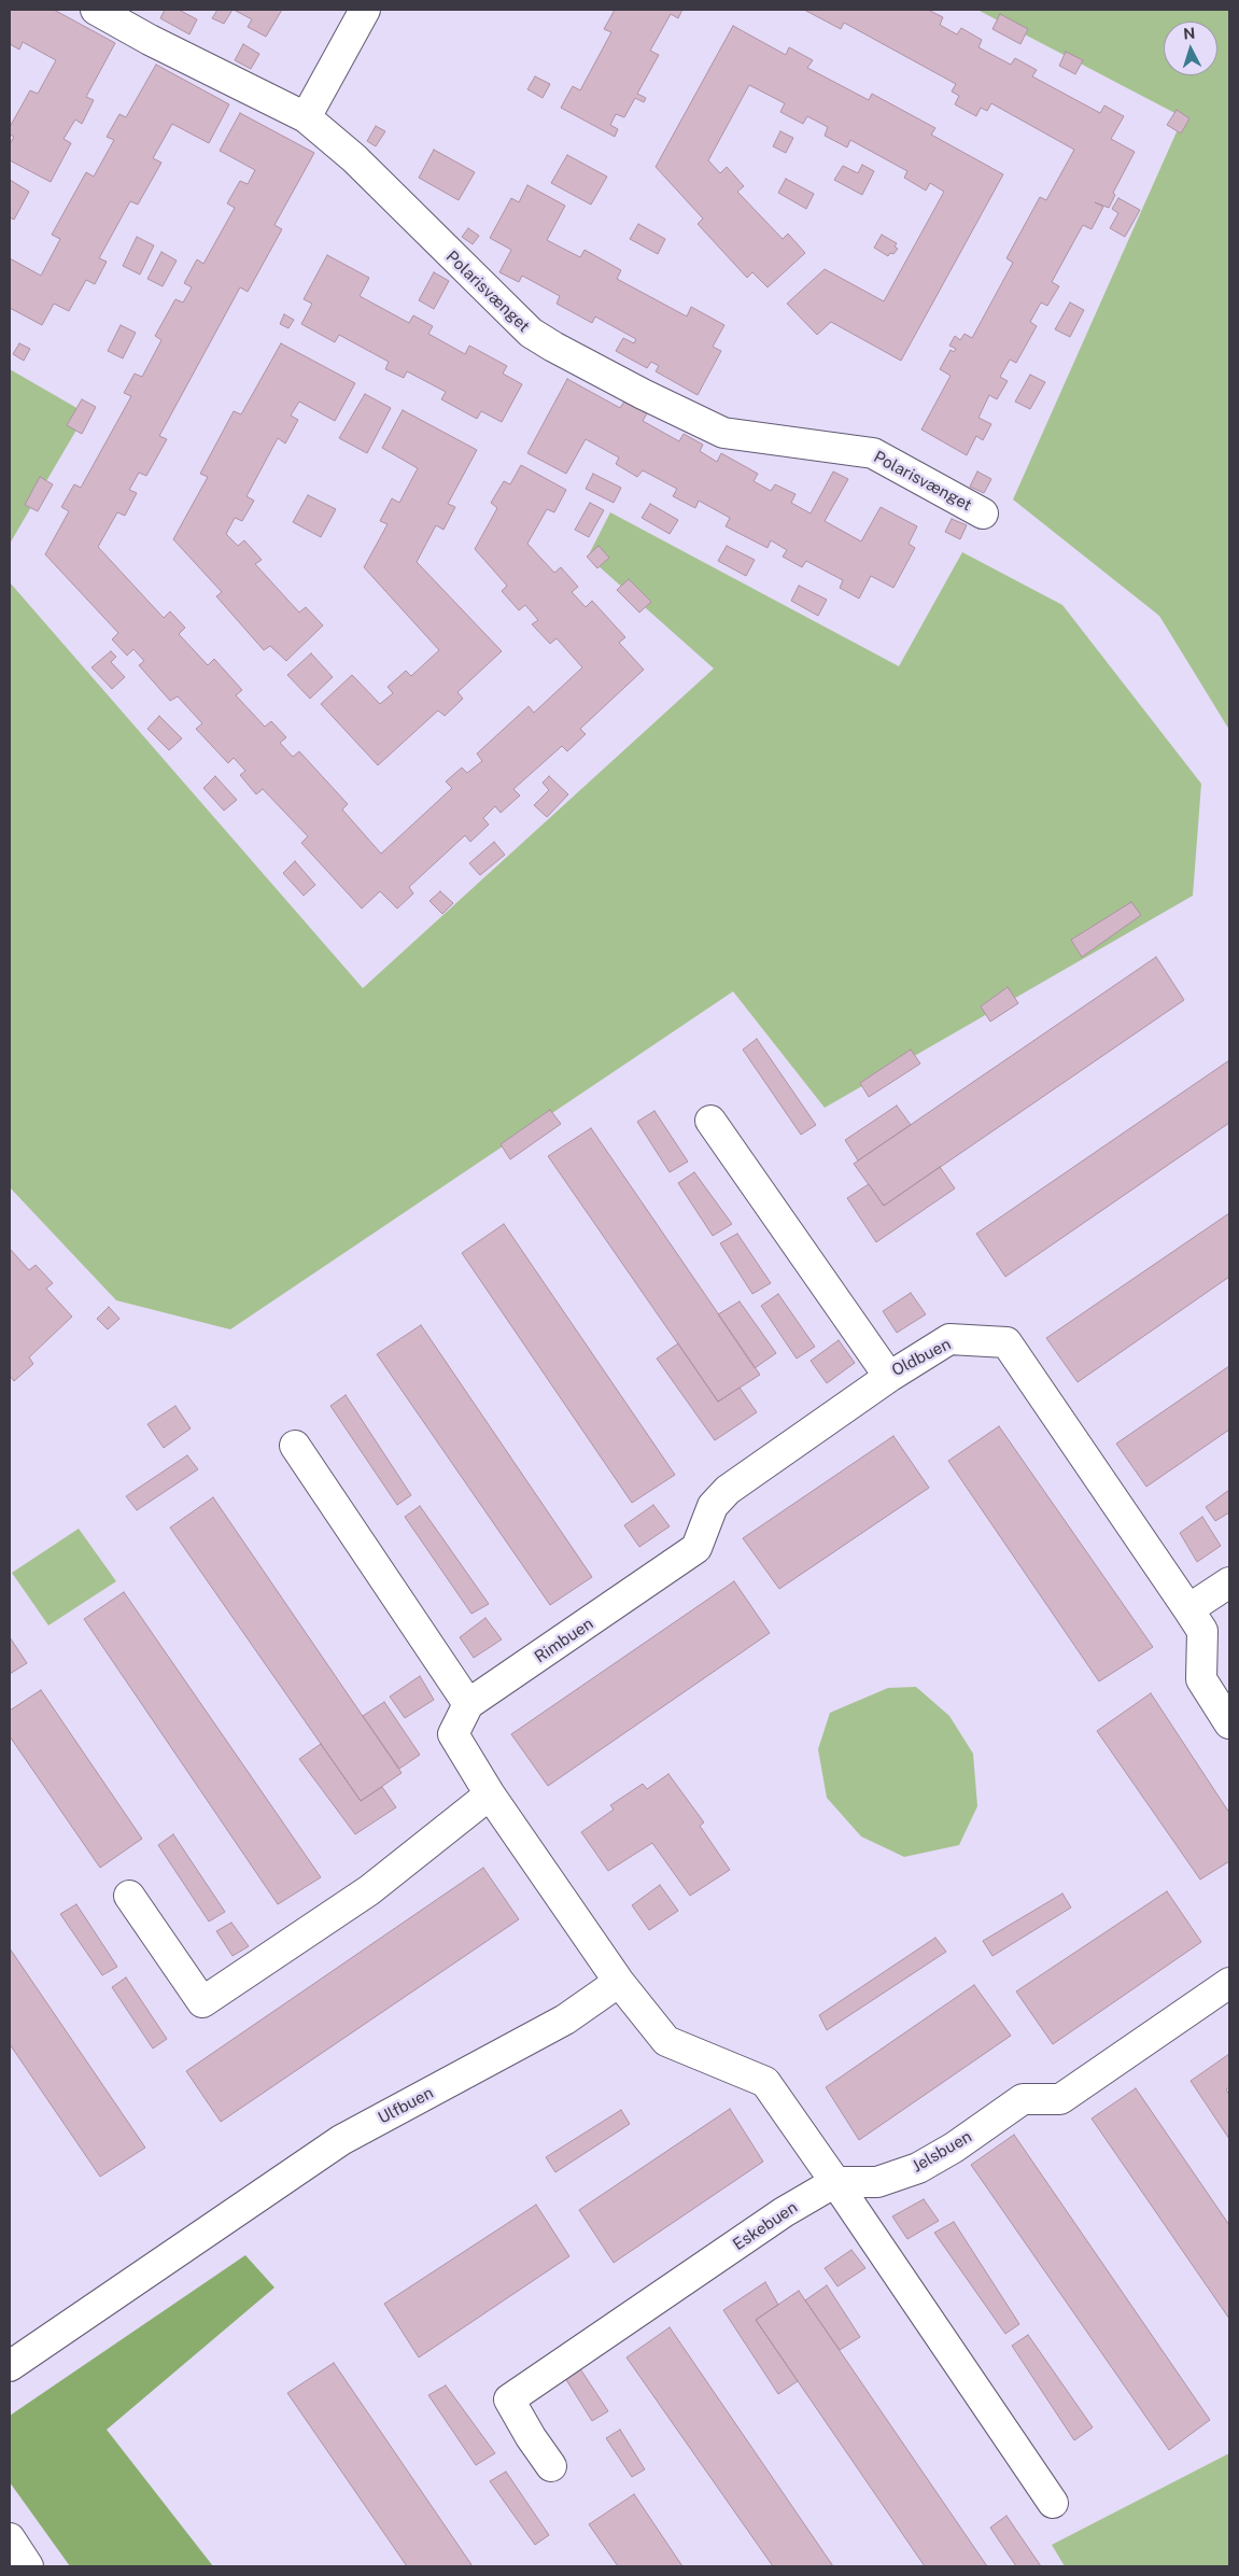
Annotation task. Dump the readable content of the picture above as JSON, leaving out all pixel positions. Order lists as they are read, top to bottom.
{
  "streets": {
    "street": [
      "Polarisvænget",
      "Oldbuen",
      "Rimbuen",
      "Ulfbuen",
      "Jelsbuen",
      "Eskebuen"
    ]
  },
  "crossings": [
    ["Oldbuen", "Rimbuen"],
    ["Jelsbuen", "Eskebuen"]
  ],
  "north": "top"
}
